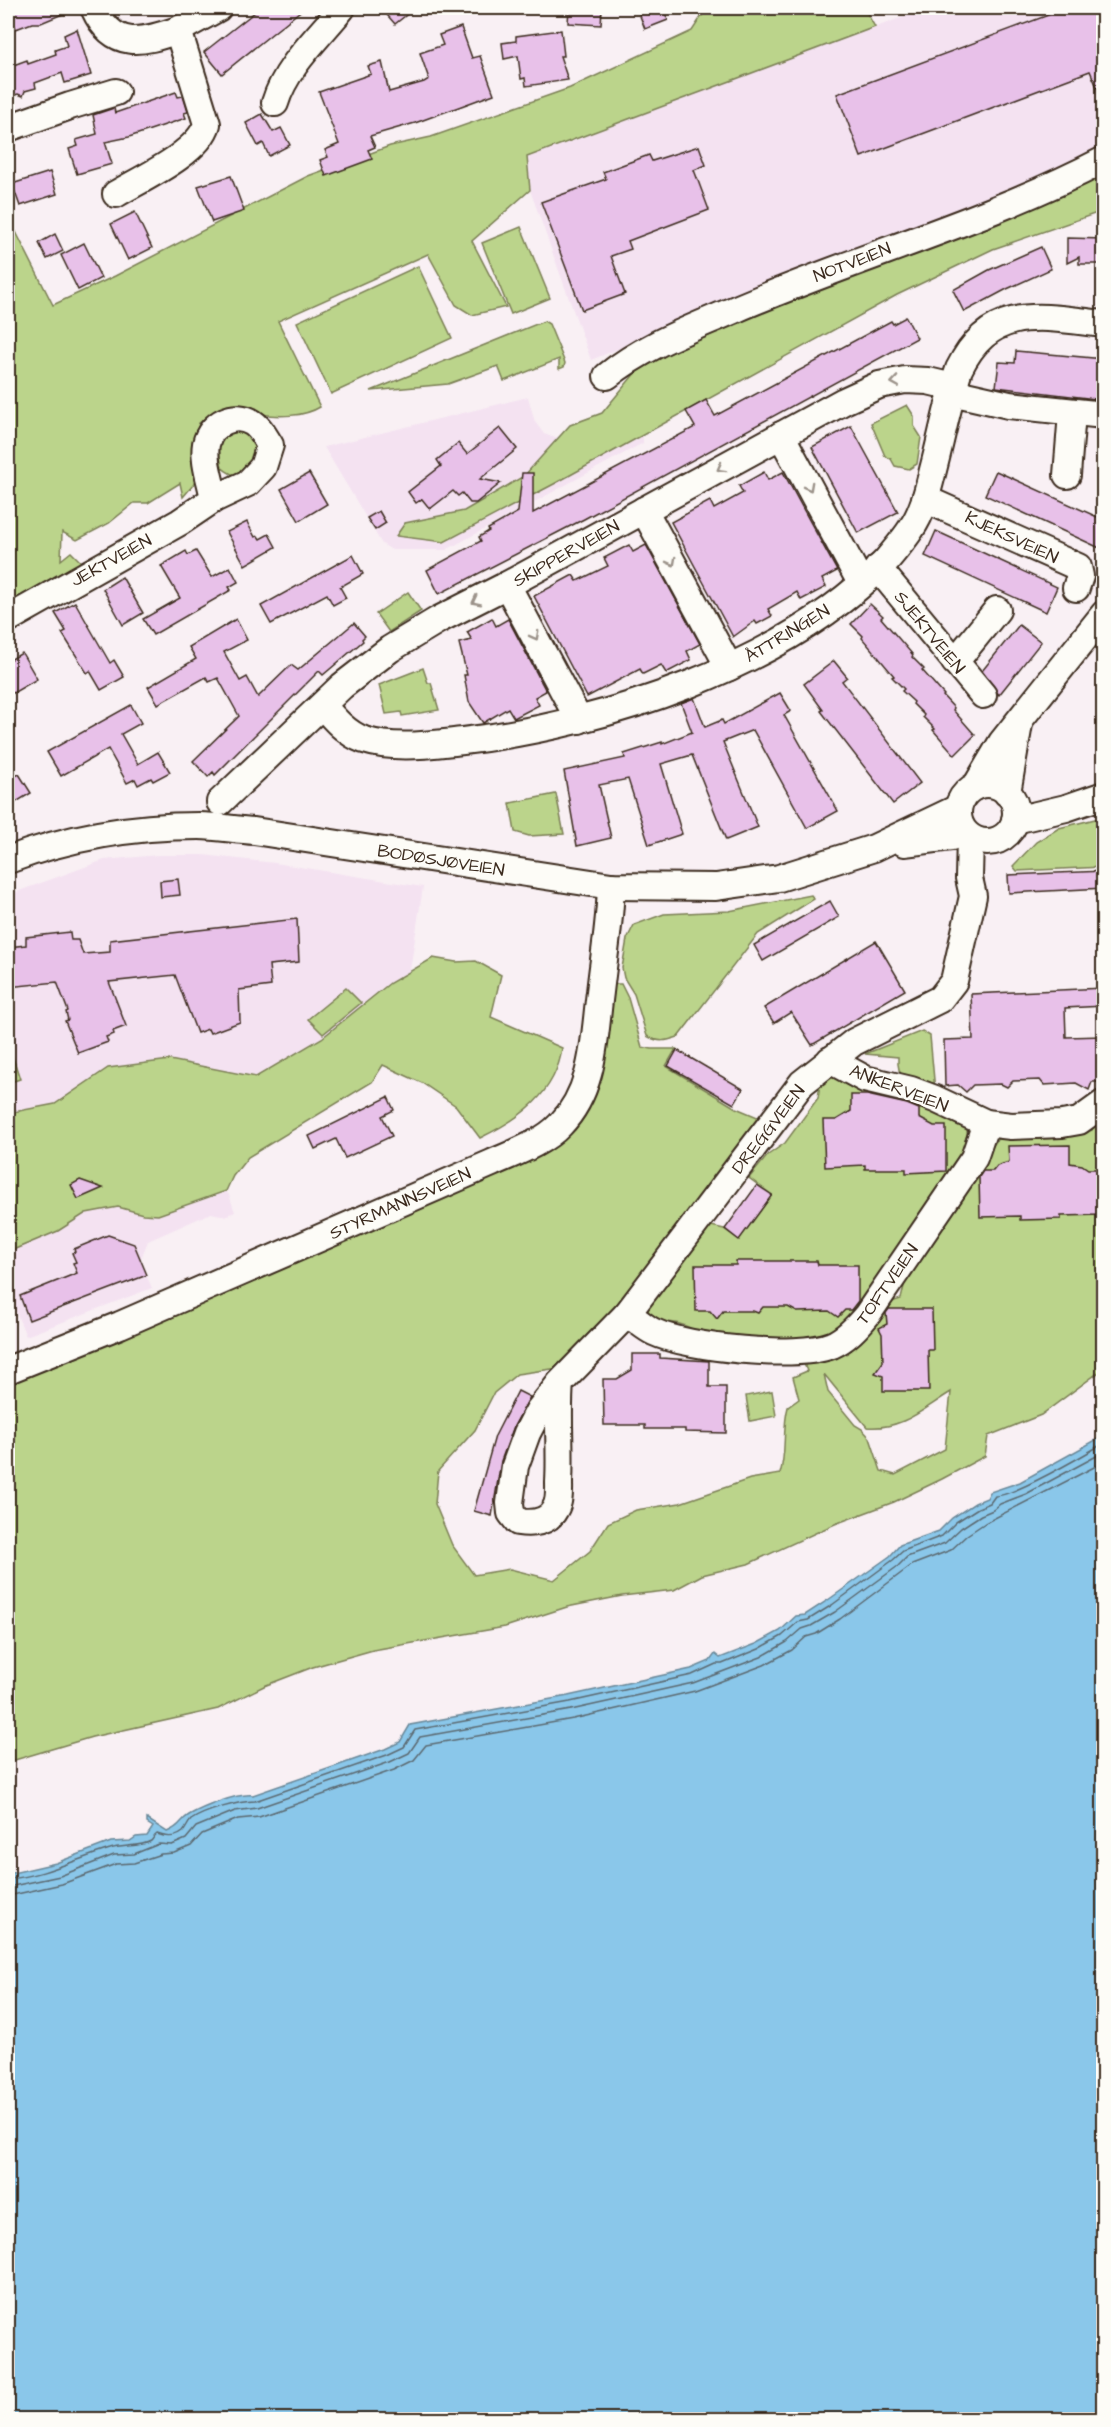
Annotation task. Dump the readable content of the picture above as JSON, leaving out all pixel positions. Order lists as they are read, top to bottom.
{
  "streets": {
    "street": [
      "NOTVEIEN",
      "KJEKSVEIEN",
      "SKIPPERVEIEN",
      "JEKTVEIEN",
      "SJEKTVEIEN",
      "ÅTTRINGEN",
      "BODØSJØVEIEN",
      "ANKERVEIEN",
      "DREGGVEIEN",
      "STYRMANNSVEIEN",
      "TOFTVEIEN"
    ]
  },
  "crossings": [
    ["KJEKSVEIEN", "ÅTTRINGEN"],
    ["SKIPPERVEIEN", "SJEKTVEIEN"],
    ["SKIPPERVEIEN", "ÅTTRINGEN"],
    ["SJEKTVEIEN", "ÅTTRINGEN"],
    ["BODØSJØVEIEN", "DREGGVEIEN"],
    ["BODØSJØVEIEN", "STYRMANNSVEIEN"],
    ["ANKERVEIEN", "DREGGVEIEN"],
    ["ANKERVEIEN", "TOFTVEIEN"],
    ["DREGGVEIEN", "TOFTVEIEN"]
  ],
  "one_way": ["SKIPPERVEIEN"]
}
